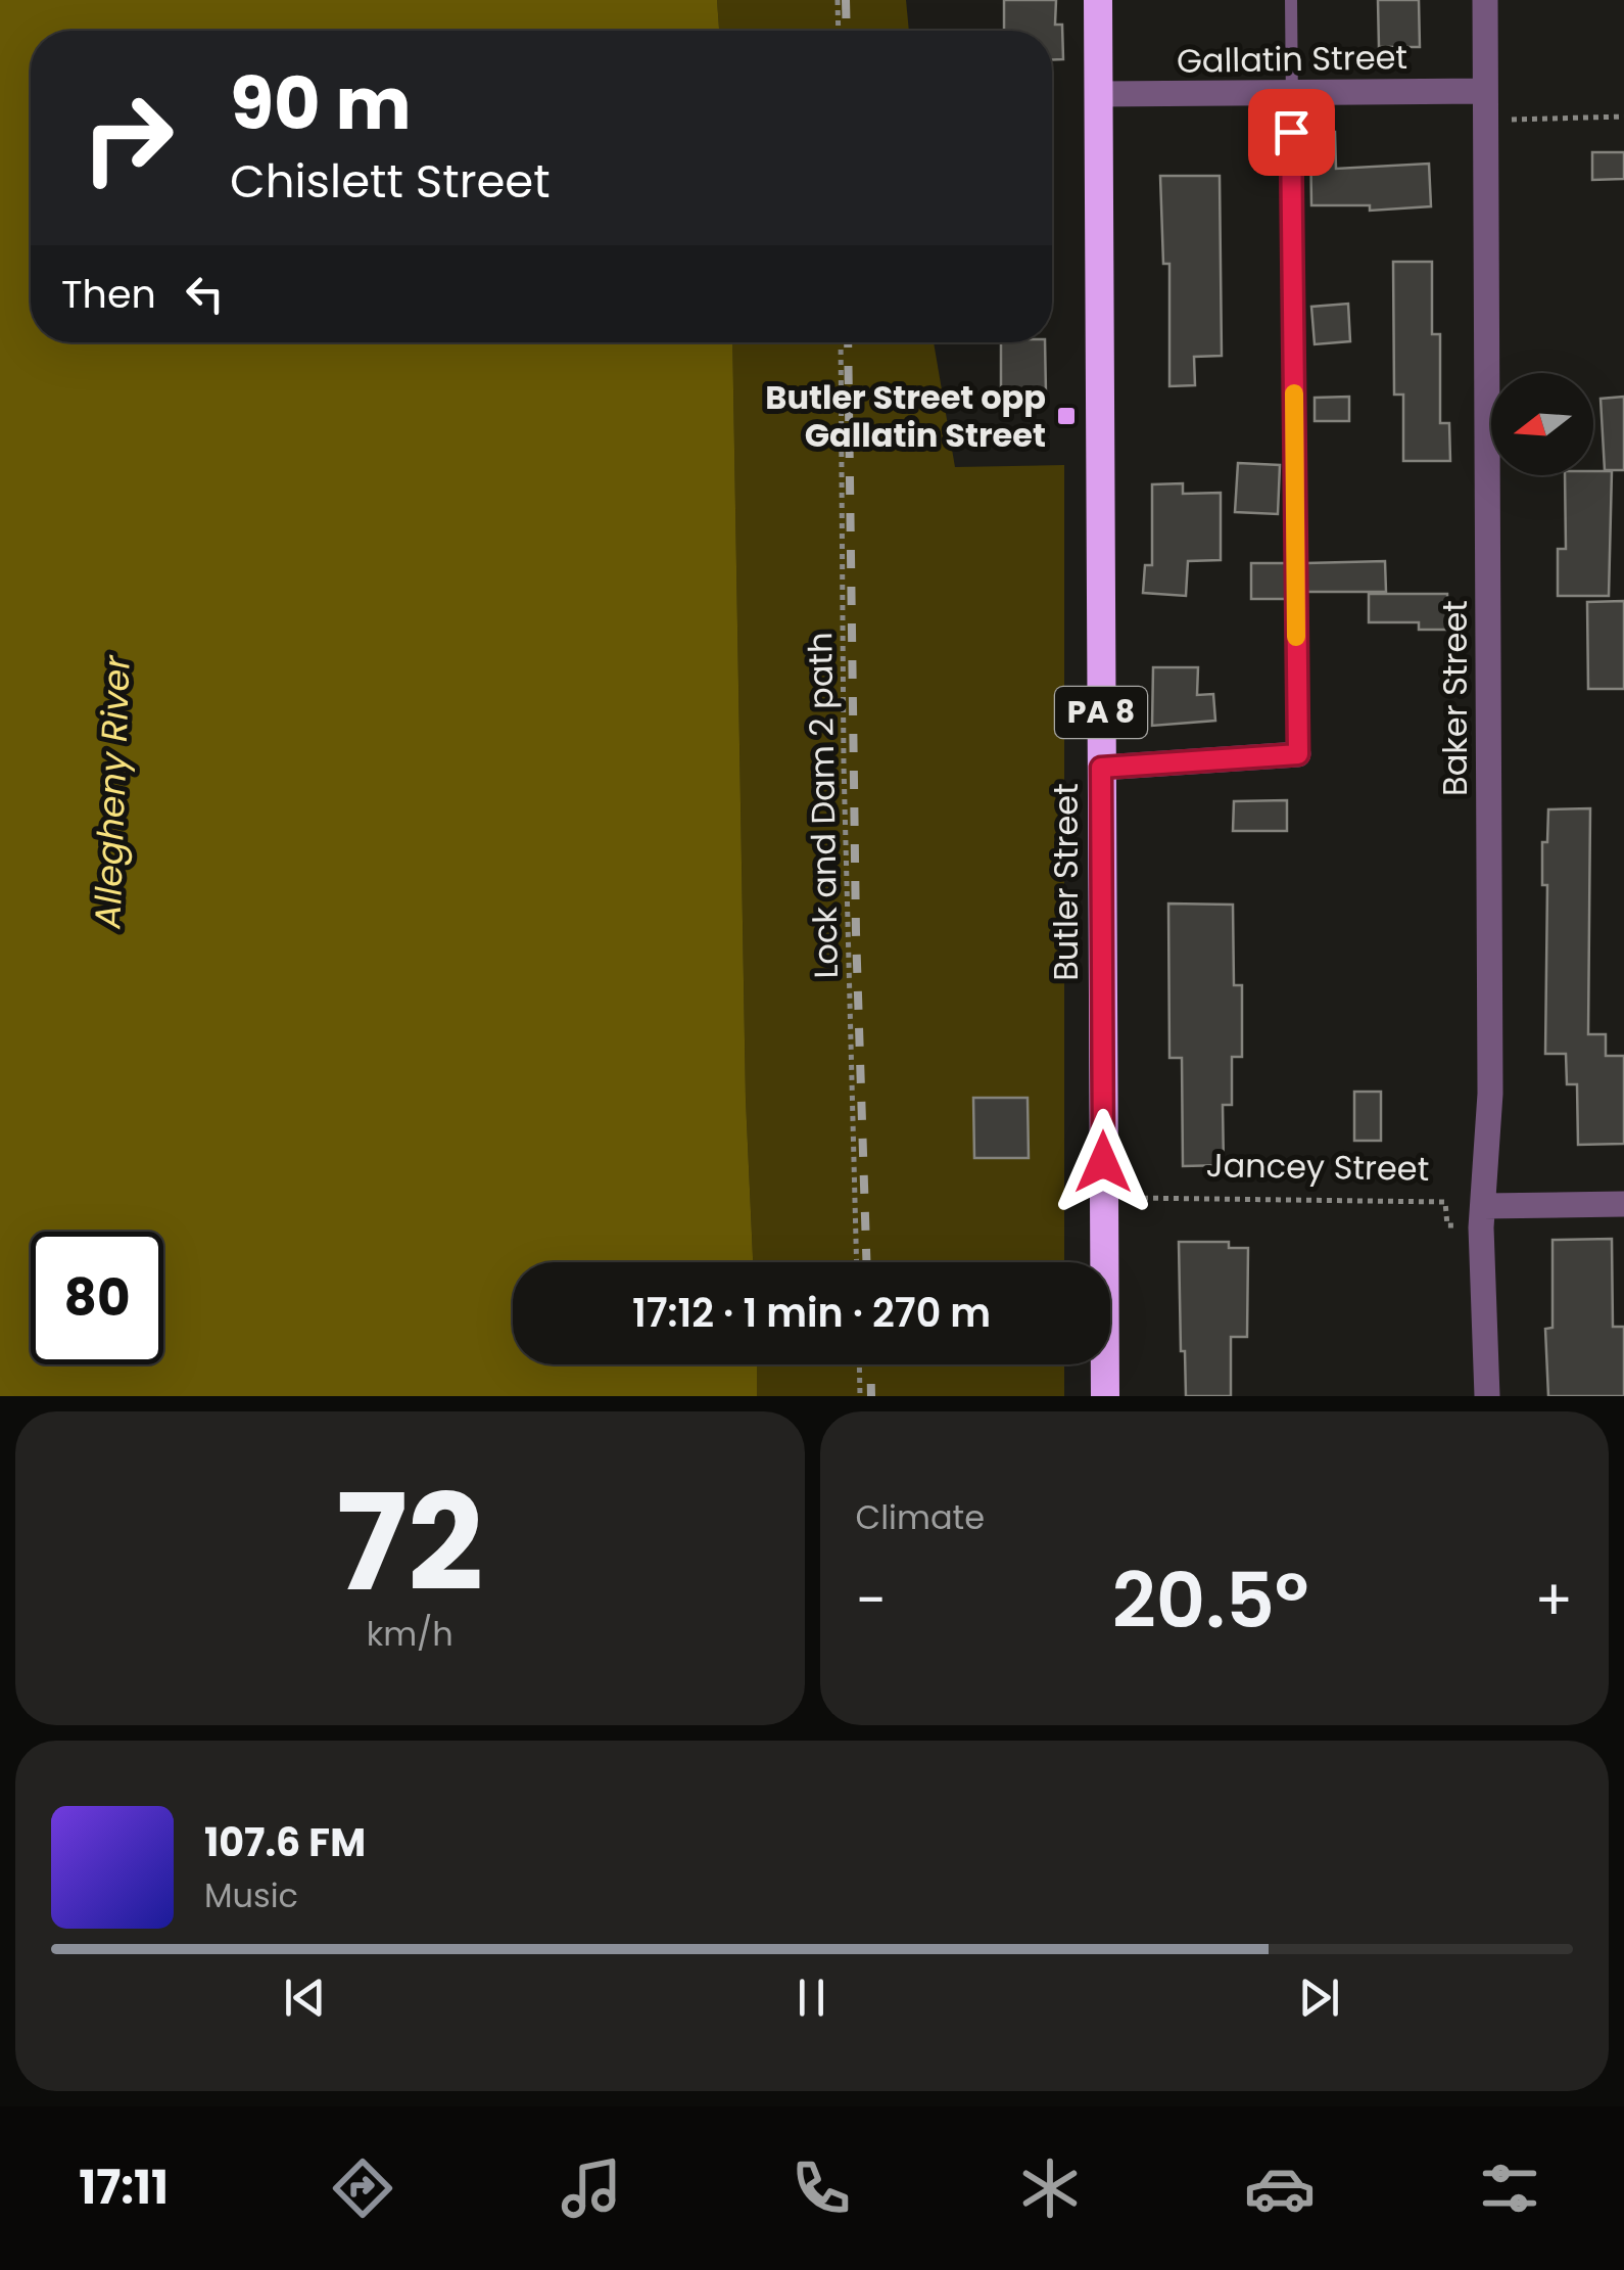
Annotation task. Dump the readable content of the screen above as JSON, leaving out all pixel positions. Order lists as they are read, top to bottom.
{
  "streets": {
    "highway": ["PA 8", "Butler Street"],
    "street": ["Gallatin Street", "Baker Street"],
    "path": ["Lock and Dam 2 path", "Jancey Street"]
  },
  "crossings": [
    ["Gallatin Street", "Baker Street"],
    ["Gallatin Street", "Butler Street"],
    ["Butler Street", "Jancey Street"]
  ],
  "water": ["Allegheny River"],
  "places": {
    "transit": ["Butler Street opp Gallatin Street"]
  },
  "north": "left",
  "page": {
    "turn": ["90 m", "Chislett Street"],
    "then": "Then",
    "limit": "80",
    "trip": "17:12 · 1 min · 270 m",
    "tile": [
      ["72", "km/h"],
      "Climate"
    ],
    "heat": ["−", "20.5°", "+"],
    "song": ["107.6 FM", "Music"],
    "tabs": "17:11"
  }
}
